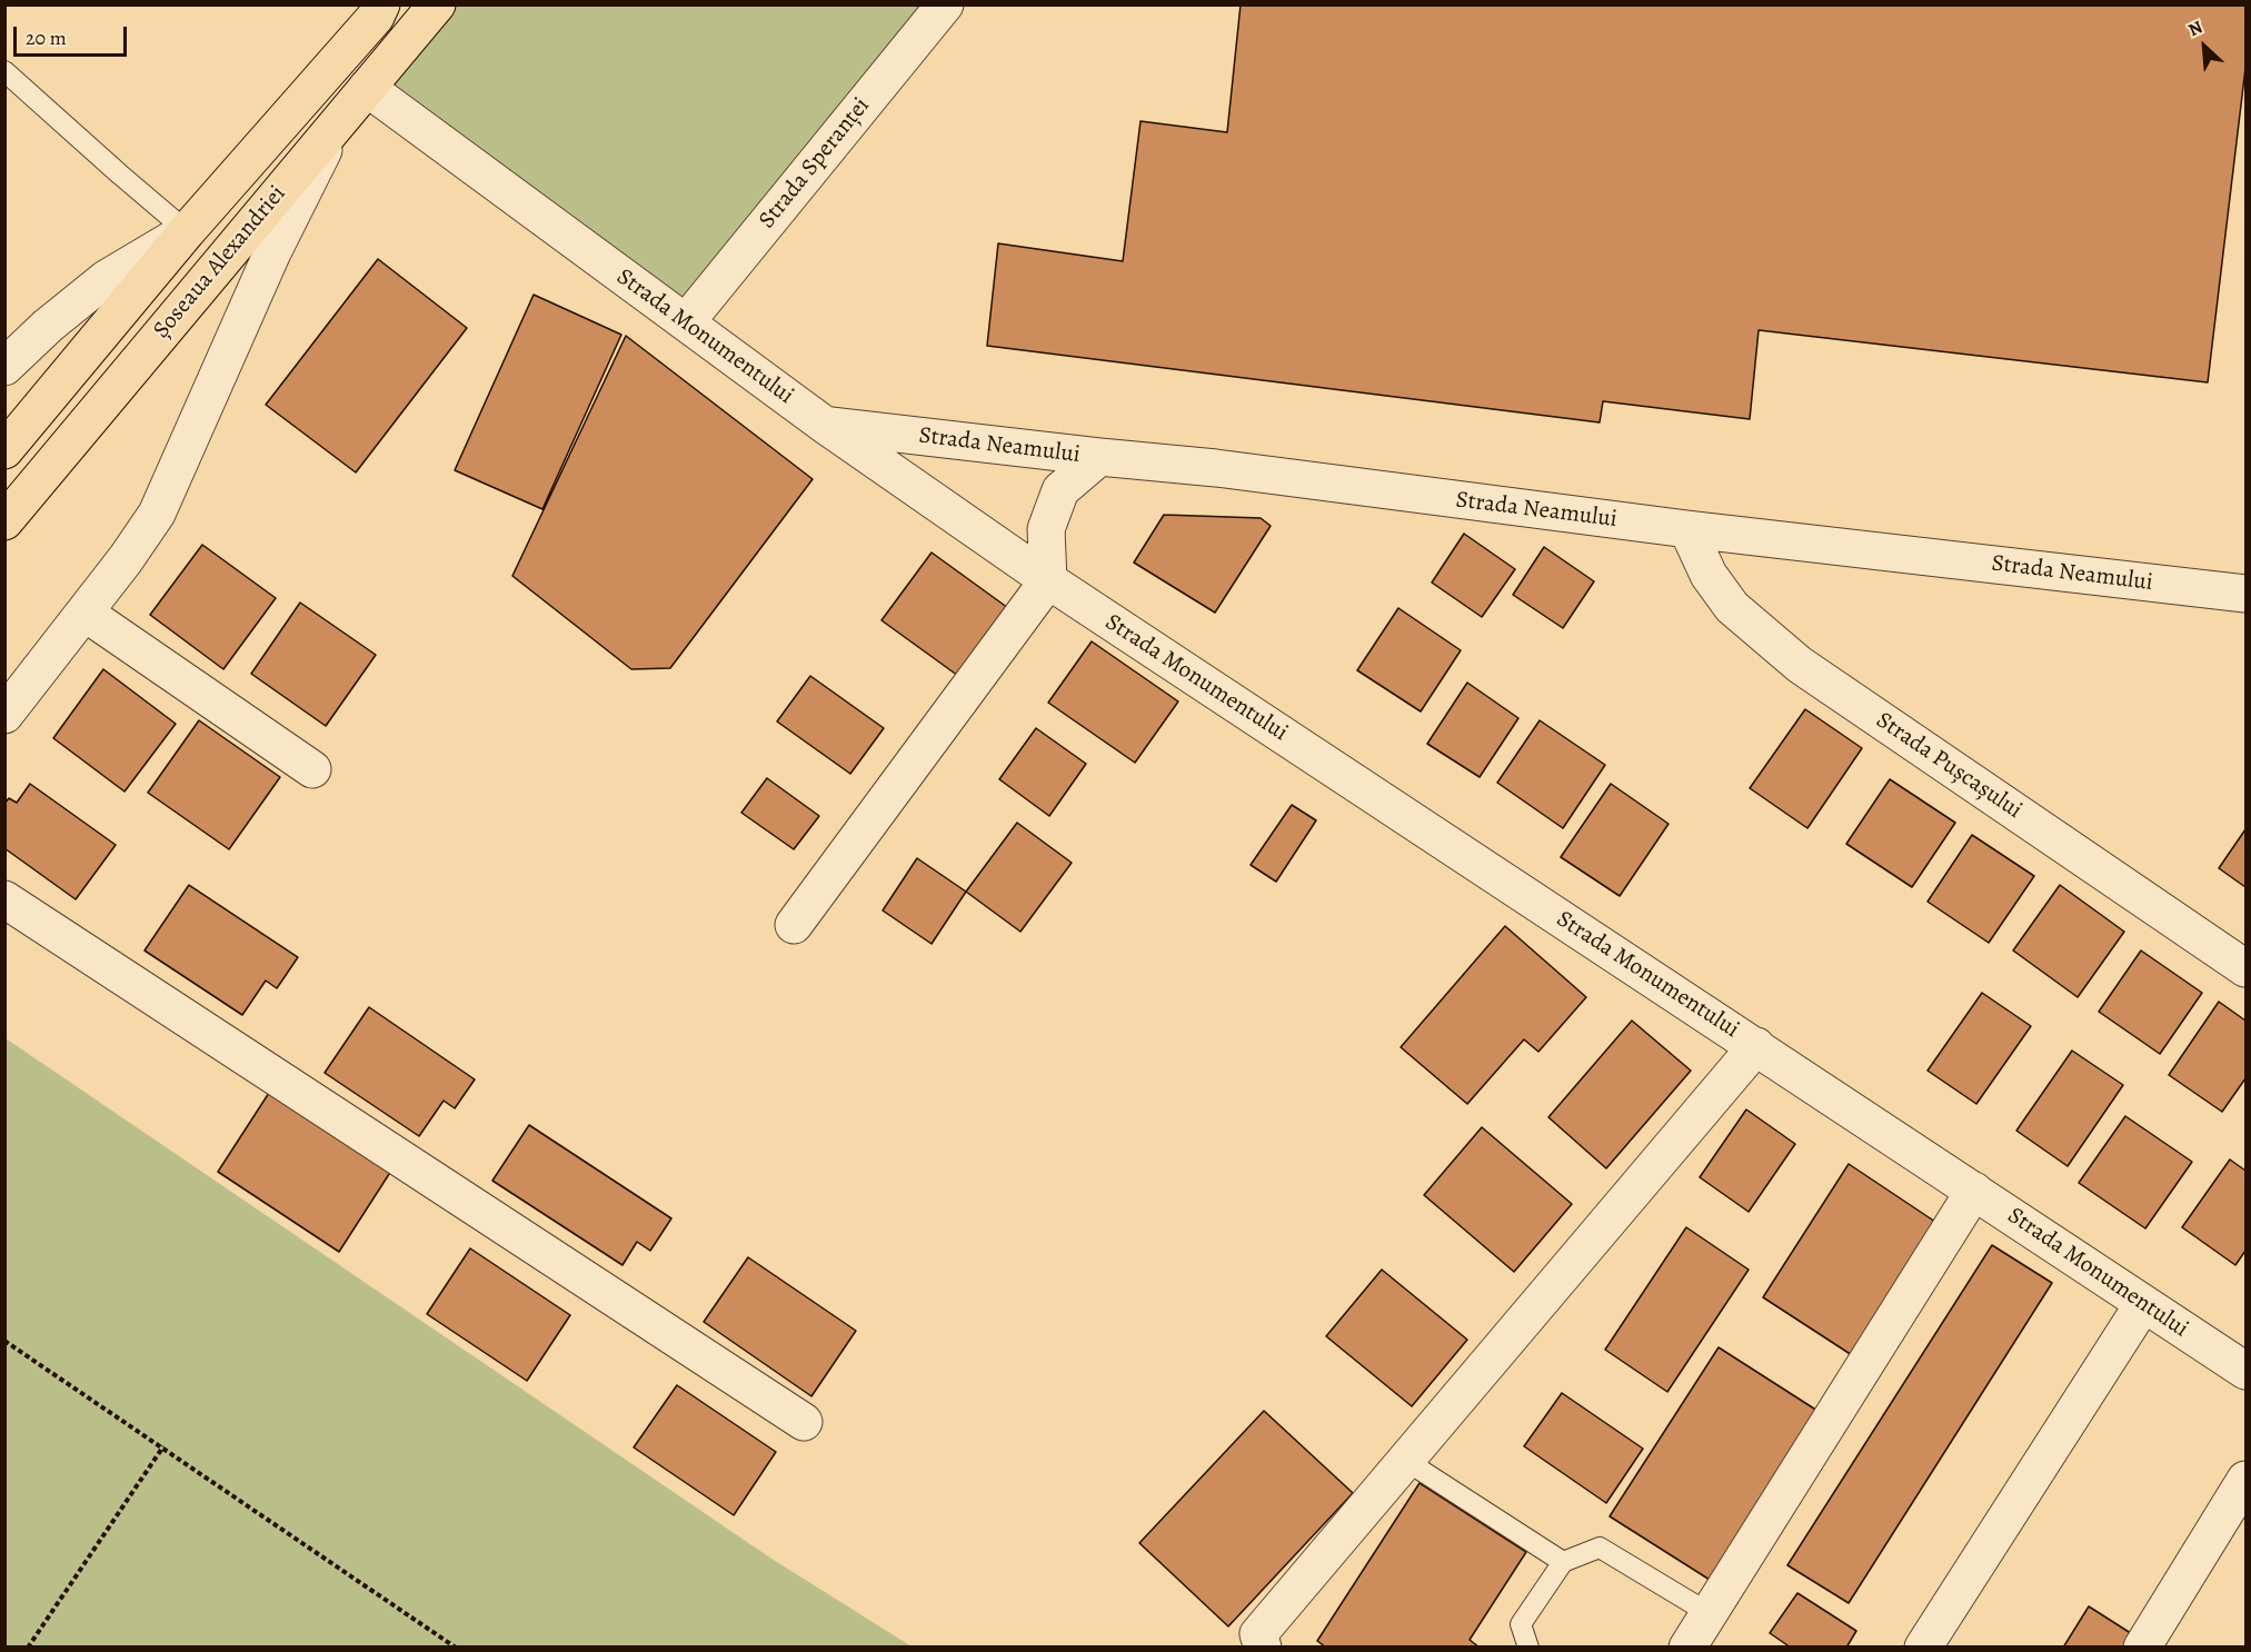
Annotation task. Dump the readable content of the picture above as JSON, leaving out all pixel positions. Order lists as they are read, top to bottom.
{
  "streets": {
    "main road": ["Șoseaua Alexandriei"],
    "street": [
      "Strada Speranței",
      "Strada Monumentului",
      "Strada Neamului",
      "Strada Pușcașului"
    ]
  },
  "crossings": [
    ["Strada Speranței", "Strada Monumentului"],
    ["Șoseaua Alexandriei", "Strada Monumentului"],
    ["Strada Monumentului", "Strada Neamului"],
    ["Strada Neamului", "Strada Pușcașului"]
  ],
  "scale_bar": "20 m",
  "north": "top left"
}
